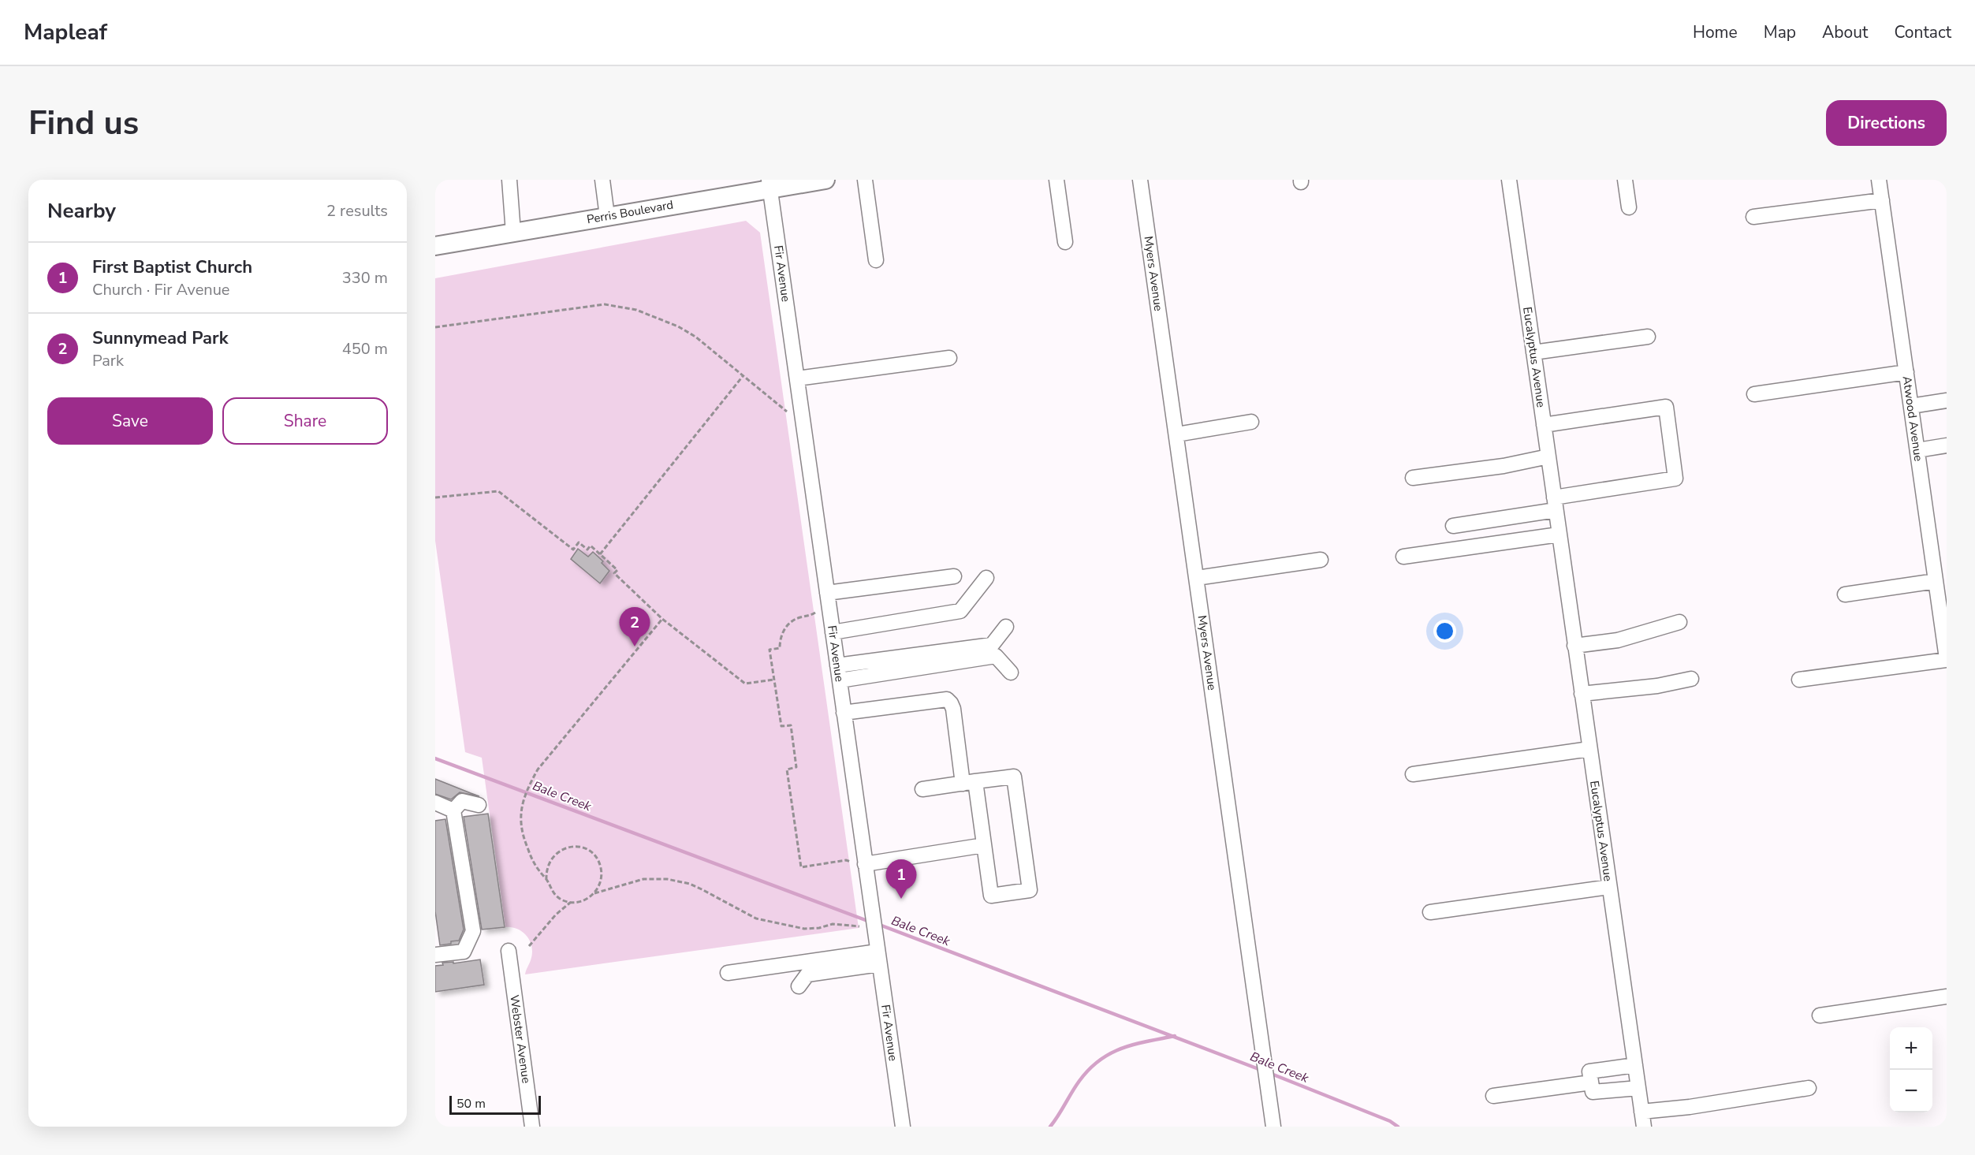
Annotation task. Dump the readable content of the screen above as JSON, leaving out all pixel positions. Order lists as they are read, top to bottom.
{
  "streets": {
    "main road": ["Perris Boulevard"],
    "street": [
      "Fir Avenue",
      "Myers Avenue",
      "Eucalyptus Avenue",
      "Atwood Avenue",
      "Webster Avenue"
    ]
  },
  "crossings": [
    ["Perris Boulevard", "Fir Avenue"]
  ],
  "water": ["Bale Creek"],
  "scale_bar": "50 m",
  "page": {
    "header": "Mapleaf",
    "nav": [
      "Home",
      "Map",
      "About",
      "Contact"
    ],
    "buttons": [
      "Directions",
      ["Save", "Share"]
    ],
    "title": "Find us",
    "heading": ["Nearby", "2 results"],
    "list": [
      {
        "mark": "1",
        "name": "First Baptist Church",
        "note": "Church · Fir Avenue",
        "value": "330 m"
      },
      {
        "mark": "2",
        "name": "Sunnymead Park",
        "note": "Park",
        "value": "450 m"
      }
    ],
    "pins": ["2", "1"],
    "map_buttons": ["+", "−"],
    "scale": "50 m"
  }
}
